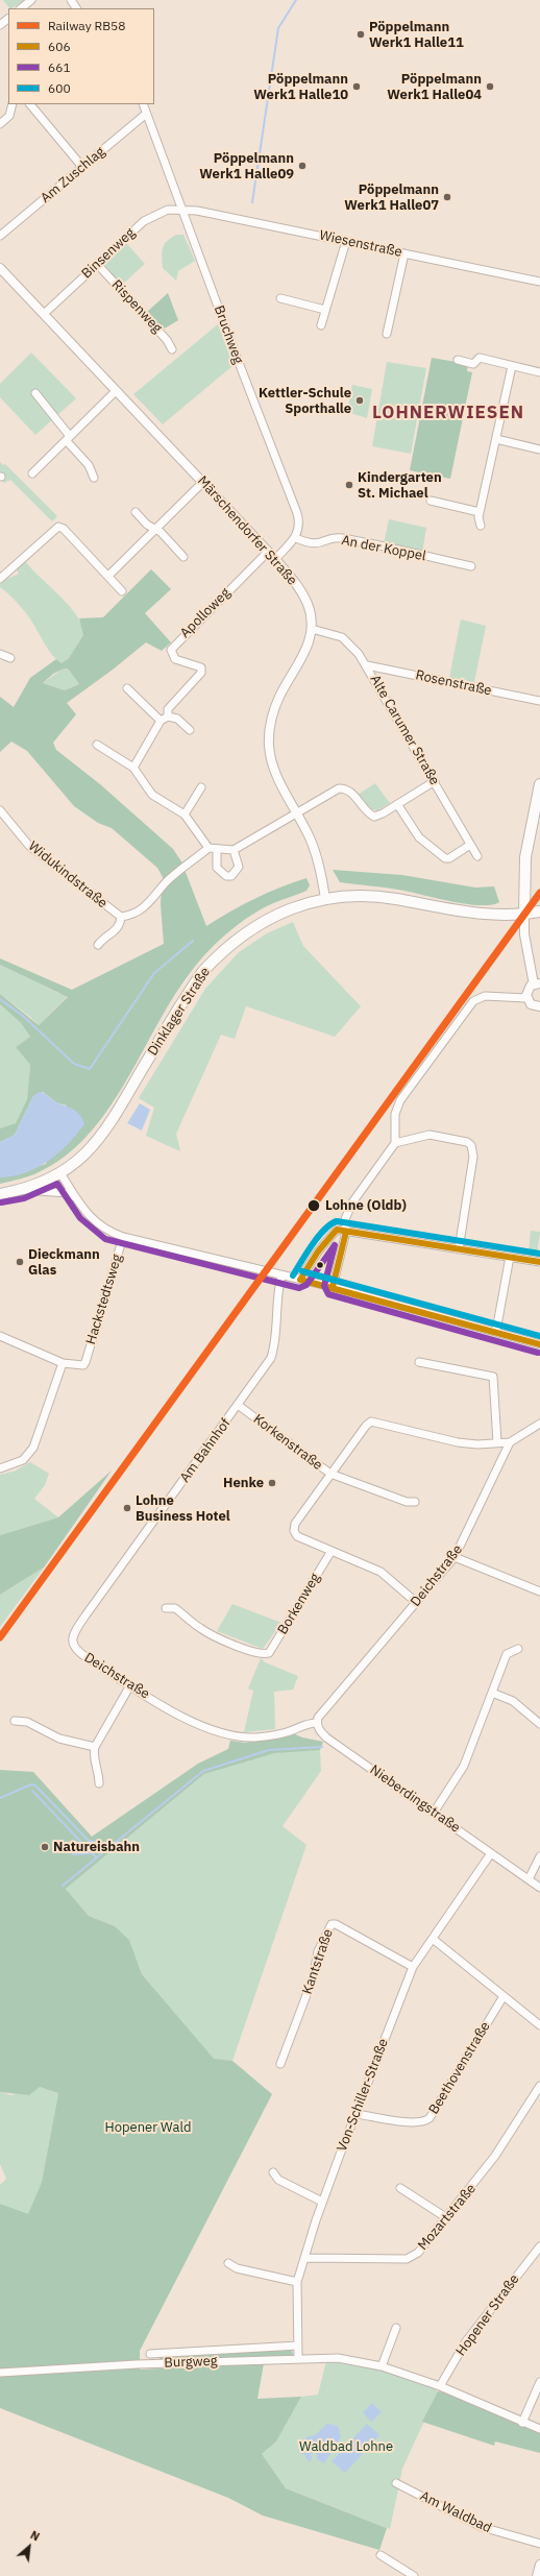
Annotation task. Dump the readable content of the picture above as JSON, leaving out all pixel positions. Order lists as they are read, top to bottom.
{
  "streets": {
    "main road": ["Dinklager Straße"],
    "street": [
      "Am Zuschlag",
      "Wiesenstraße",
      "Binsenweg",
      "Rispenweg",
      "Bruchweg",
      "Märschendorfer Straße",
      "An der Koppel",
      "Apolloweg",
      "Rosenstraße",
      "Alte Carumer Straße",
      "Widukindstraße",
      "Hackstedtsweg",
      "Korkenstraße",
      "Am Bahnhof",
      "Deichstraße",
      "Borkenweg",
      "Nieberdingstraße",
      "Kantstraße",
      "Beethovenstraße",
      "Von-Schiller-Straße",
      "Mozartstraße",
      "Hopener Straße",
      "Burgweg",
      "Am Waldbad"
    ]
  },
  "crossings": [
    ["Am Zuschlag", "Bruchweg"],
    ["Wiesenstraße", "Binsenweg"],
    ["Wiesenstraße", "Bruchweg"],
    ["Binsenweg", "Rispenweg"],
    ["Binsenweg", "Bruchweg"],
    ["Binsenweg", "Märschendorfer Straße"],
    ["Bruchweg", "An der Koppel"],
    ["Märschendorfer Straße", "Apolloweg"],
    ["Märschendorfer Straße", "Alte Carumer Straße"],
    ["Märschendorfer Straße", "Dinklager Straße"],
    ["Rosenstraße", "Alte Carumer Straße"],
    ["Korkenstraße", "Am Bahnhof"],
    ["Korkenstraße", "Deichstraße"],
    ["Am Bahnhof", "Deichstraße"],
    ["Deichstraße", "Nieberdingstraße"],
    ["Nieberdingstraße", "Von-Schiller-Straße"],
    ["Kantstraße", "Von-Schiller-Straße"],
    ["Beethovenstraße", "Von-Schiller-Straße"],
    ["Von-Schiller-Straße", "Mozartstraße"],
    ["Von-Schiller-Straße", "Burgweg"],
    ["Hopener Straße", "Burgweg"]
  ],
  "districts": ["LOHNERWIESEN"],
  "parks": ["Hopener Wald", "Waldbad Lohne"],
  "places": [
    "Pöppelmann Werk1 Halle11",
    "Pöppelmann Werk1 Halle10",
    "Pöppelmann Werk1 Halle04",
    "Pöppelmann Werk1 Halle09",
    "Pöppelmann Werk1 Halle07",
    "Kettler-Schule Sporthalle",
    "Kindergarten St. Michael",
    "Lohne (Oldb)",
    "Dieckmann Glas",
    "Henke",
    "Lohne Business Hotel",
    "Natureisbahn"
  ],
  "lines": [
    "rail line RB58",
    "transit line 661",
    "transit line 600",
    "transit line 606"
  ],
  "legend": [
    "Railway RB58",
    "606",
    "661",
    "600"
  ],
  "north": "top right"
}
